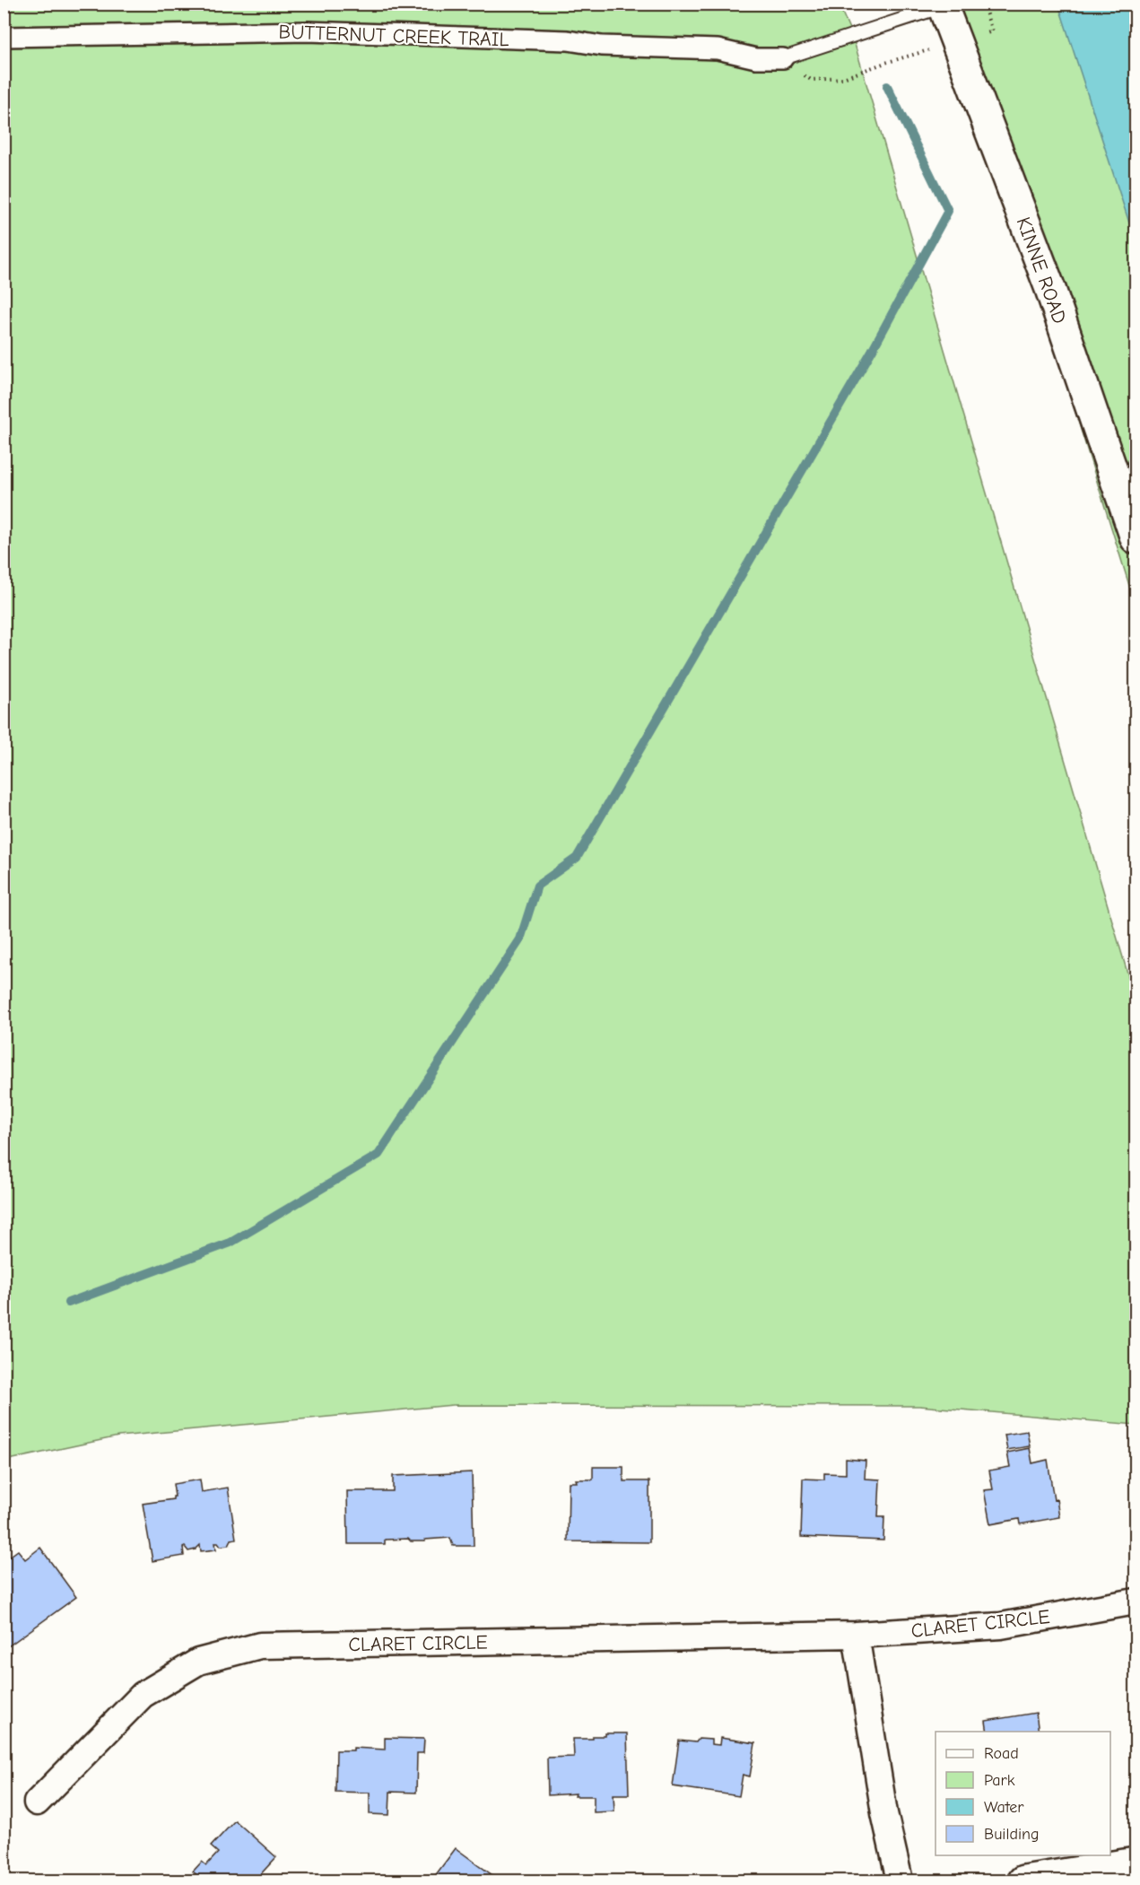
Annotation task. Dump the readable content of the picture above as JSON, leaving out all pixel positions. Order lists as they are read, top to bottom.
{
  "streets": {
    "street": ["BUTTERNUT CREEK TRAIL", "KINNE ROAD", "CLARET CIRCLE"]
  },
  "legend": [
    "Road",
    "Park",
    "Water",
    "Building"
  ]
}
